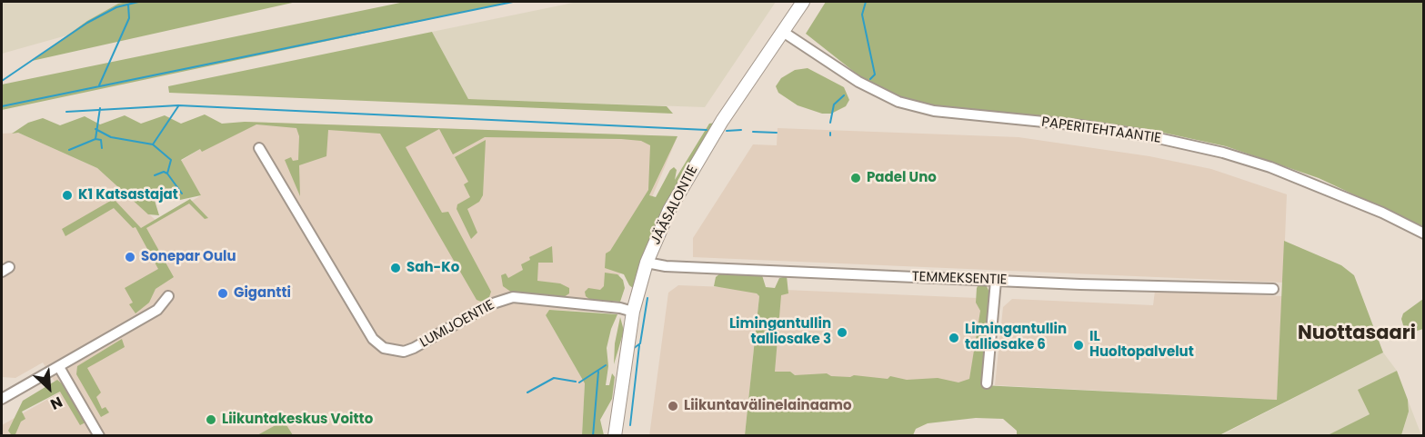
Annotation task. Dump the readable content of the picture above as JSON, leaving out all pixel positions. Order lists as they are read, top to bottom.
{
  "streets": {
    "main road": ["JÄÄSALONTIE"],
    "street": ["PAPERITEHTAANTIE", "TEMMEKSENTIE", "LUMIJOENTIE"]
  },
  "crossings": [
    ["PAPERITEHTAANTIE", "JÄÄSALONTIE"],
    ["JÄÄSALONTIE", "TEMMEKSENTIE"],
    ["JÄÄSALONTIE", "LUMIJOENTIE"]
  ],
  "districts": ["Nuottasaari"],
  "places": [
    "Padel Uno",
    "K1 Katsastajat",
    "Sonepar Oulu",
    "Sah-Ko",
    "Gigantti",
    "Limingantullin talliosake 3",
    "Limingantullin talliosake 6",
    "IL Huoltopalvelut",
    "Liikuntavälinelainaamo",
    "Liikuntakeskus Voitto"
  ],
  "north": "bottom right"
}
